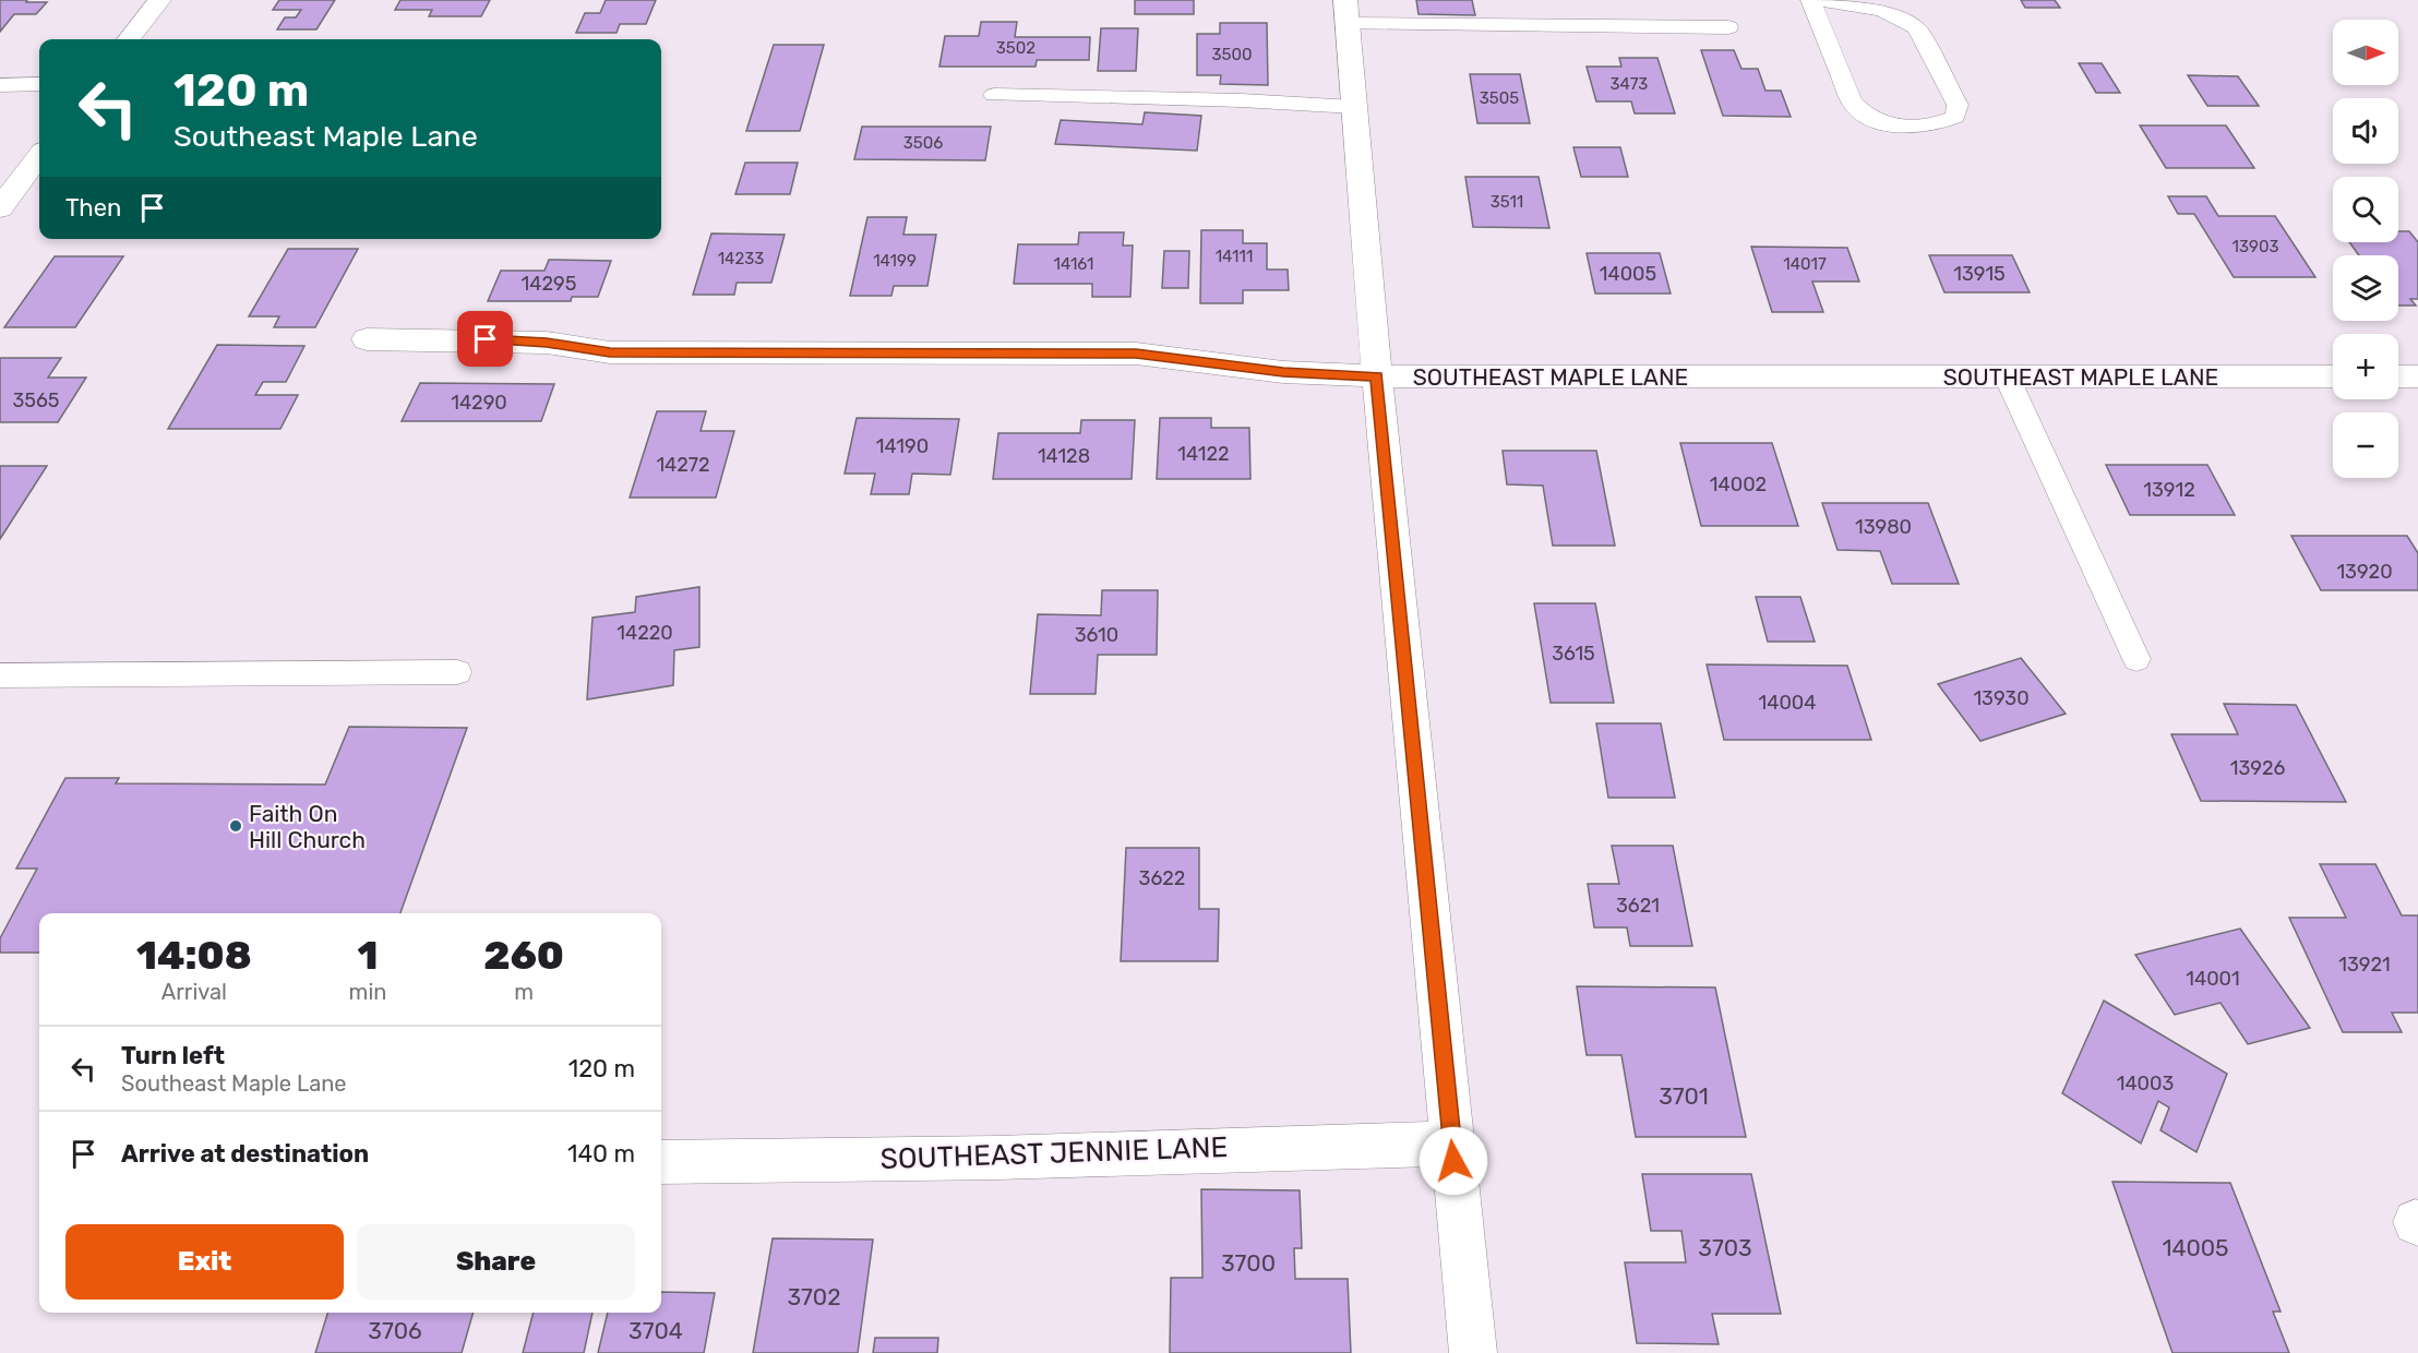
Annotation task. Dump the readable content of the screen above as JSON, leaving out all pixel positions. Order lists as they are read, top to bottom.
{
  "streets": {
    "street": ["SOUTHEAST MAPLE LANE", "SOUTHEAST JENNIE LANE"]
  },
  "places": ["Faith On Hill Church"],
  "house_numbers": [
    "3502",
    "3500",
    "3473",
    "3505",
    "3506",
    "3511",
    "13903",
    "14111",
    "14233",
    "14199",
    "14161",
    "14017",
    "14005",
    "13915",
    "14295",
    "3565",
    "14290",
    "14190",
    "14122",
    "14128",
    "14272",
    "14002",
    "13912",
    "13980",
    "13920",
    "14220",
    "3610",
    "3615",
    "13930",
    "14004",
    "13926",
    "3622",
    "3621",
    "13921",
    "14001",
    "14003",
    "3701",
    "3703",
    "14005",
    "3700",
    "3702",
    "3706",
    "3704"
  ],
  "north": "right",
  "page": {
    "map_buttons": ["+", "−"],
    "turn": ["120 m", "Southeast Maple Lane"],
    "then": "Then",
    "eta": [
      "14:08",
      "Arrival",
      "1",
      "min",
      "260",
      "m"
    ],
    "list": [
      {
        "name": "Turn left",
        "note": "Southeast Maple Lane",
        "value": "120 m"
      },
      {
        "name": "Arrive at destination",
        "value": "140 m"
      }
    ],
    "buttons": ["Exit", "Share"]
  }
}
